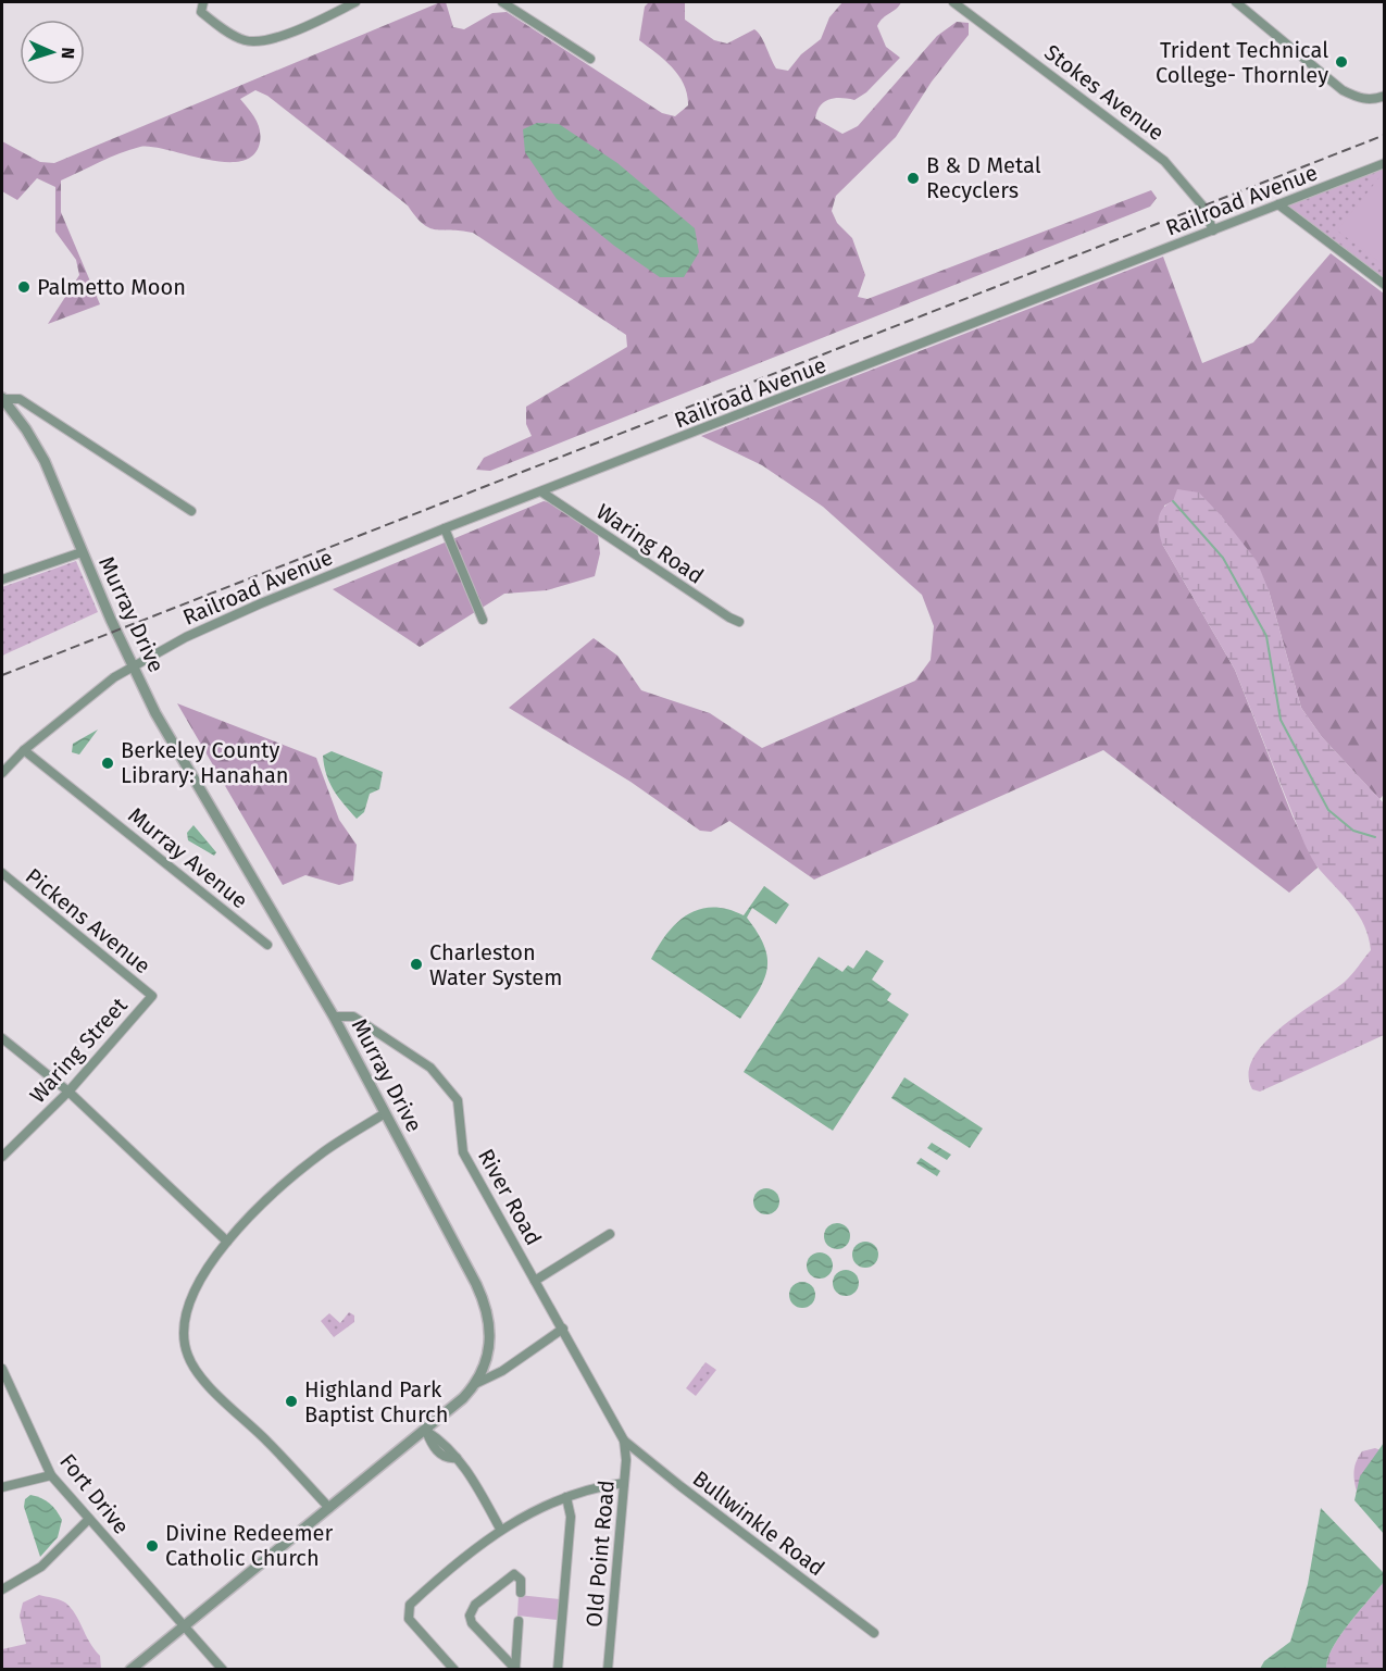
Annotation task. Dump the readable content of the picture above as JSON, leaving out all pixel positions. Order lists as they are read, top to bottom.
{
  "streets": {
    "street": [
      "Stokes Avenue",
      "Railroad Avenue",
      "Waring Road",
      "Murray Drive",
      "Murray Avenue",
      "Pickens Avenue",
      "Waring Street",
      "River Road",
      "Fort Drive",
      "Bullwinkle Road",
      "Old Point Road"
    ]
  },
  "crossings": [
    ["Stokes Avenue", "Railroad Avenue"],
    ["Railroad Avenue", "Waring Road"],
    ["Railroad Avenue", "Murray Drive"],
    ["Railroad Avenue", "Murray Avenue"],
    ["Murray Drive", "River Road"],
    ["Murray Drive", "Fort Drive"],
    ["Pickens Avenue", "Waring Street"],
    ["River Road", "Bullwinkle Road"],
    ["River Road", "Old Point Road"],
    ["Bullwinkle Road", "Old Point Road"]
  ],
  "places": [
    "Trident Technical College- Thornley",
    "B & D Metal Recyclers",
    "Palmetto Moon",
    "Berkeley County Library: Hanahan",
    "Charleston Water System",
    "Highland Park Baptist Church",
    "Divine Redeemer Catholic Church"
  ],
  "north": "right"
}
